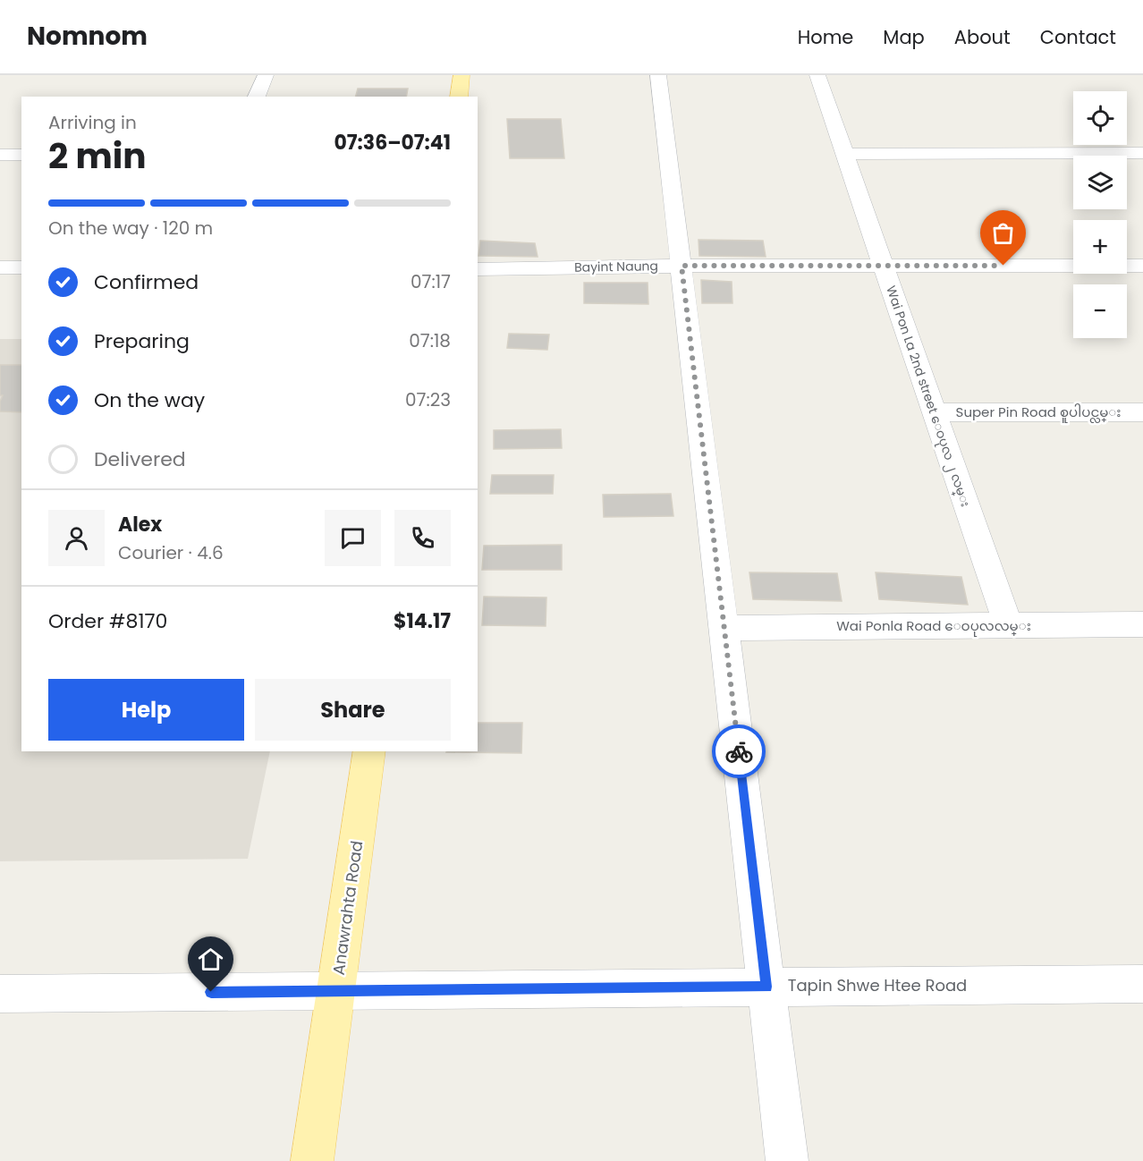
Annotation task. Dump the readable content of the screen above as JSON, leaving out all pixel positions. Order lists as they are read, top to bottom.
{
  "streets": {
    "main road": ["Anawrahta Road"],
    "street": [
      "Bayint Naung",
      "Wai Pon La 2nd street ေဝပုလ ၂ လမ္း",
      "Super Pin Road စူပါပင္လမ္း",
      "Wai Ponla Road ေဝပုလလမ္း",
      "Tapin Shwe Htee Road"
    ]
  },
  "crossings": [
    ["Bayint Naung", "Wai Pon La 2nd street ေဝပုလ ၂ လမ္း"],
    ["Wai Pon La 2nd street ေဝပုလ ၂ လမ္း", "Super Pin Road စူပါပင္လမ္း"],
    ["Wai Pon La 2nd street ေဝပုလ ၂ လမ္း", "Wai Ponla Road ေဝပုလလမ္း"],
    ["Anawrahta Road", "Tapin Shwe Htee Road"]
  ],
  "page": {
    "header": "Nomnom",
    "nav": [
      "Home",
      "Map",
      "About",
      "Contact"
    ],
    "map_buttons": ["+", "−"],
    "heading": ["2 min", "Arriving in", "07:36–07:41"],
    "panel": [
      "Alex",
      "Courier · 4.6",
      "Order #8170",
      "$14.17"
    ],
    "bar": "On the way · 120 m",
    "list": [
      ["Confirmed", "07:17"],
      ["Preparing", "07:18"],
      ["On the way", "07:23"],
      "Delivered"
    ],
    "buttons": ["Help", "Share"]
  }
}
